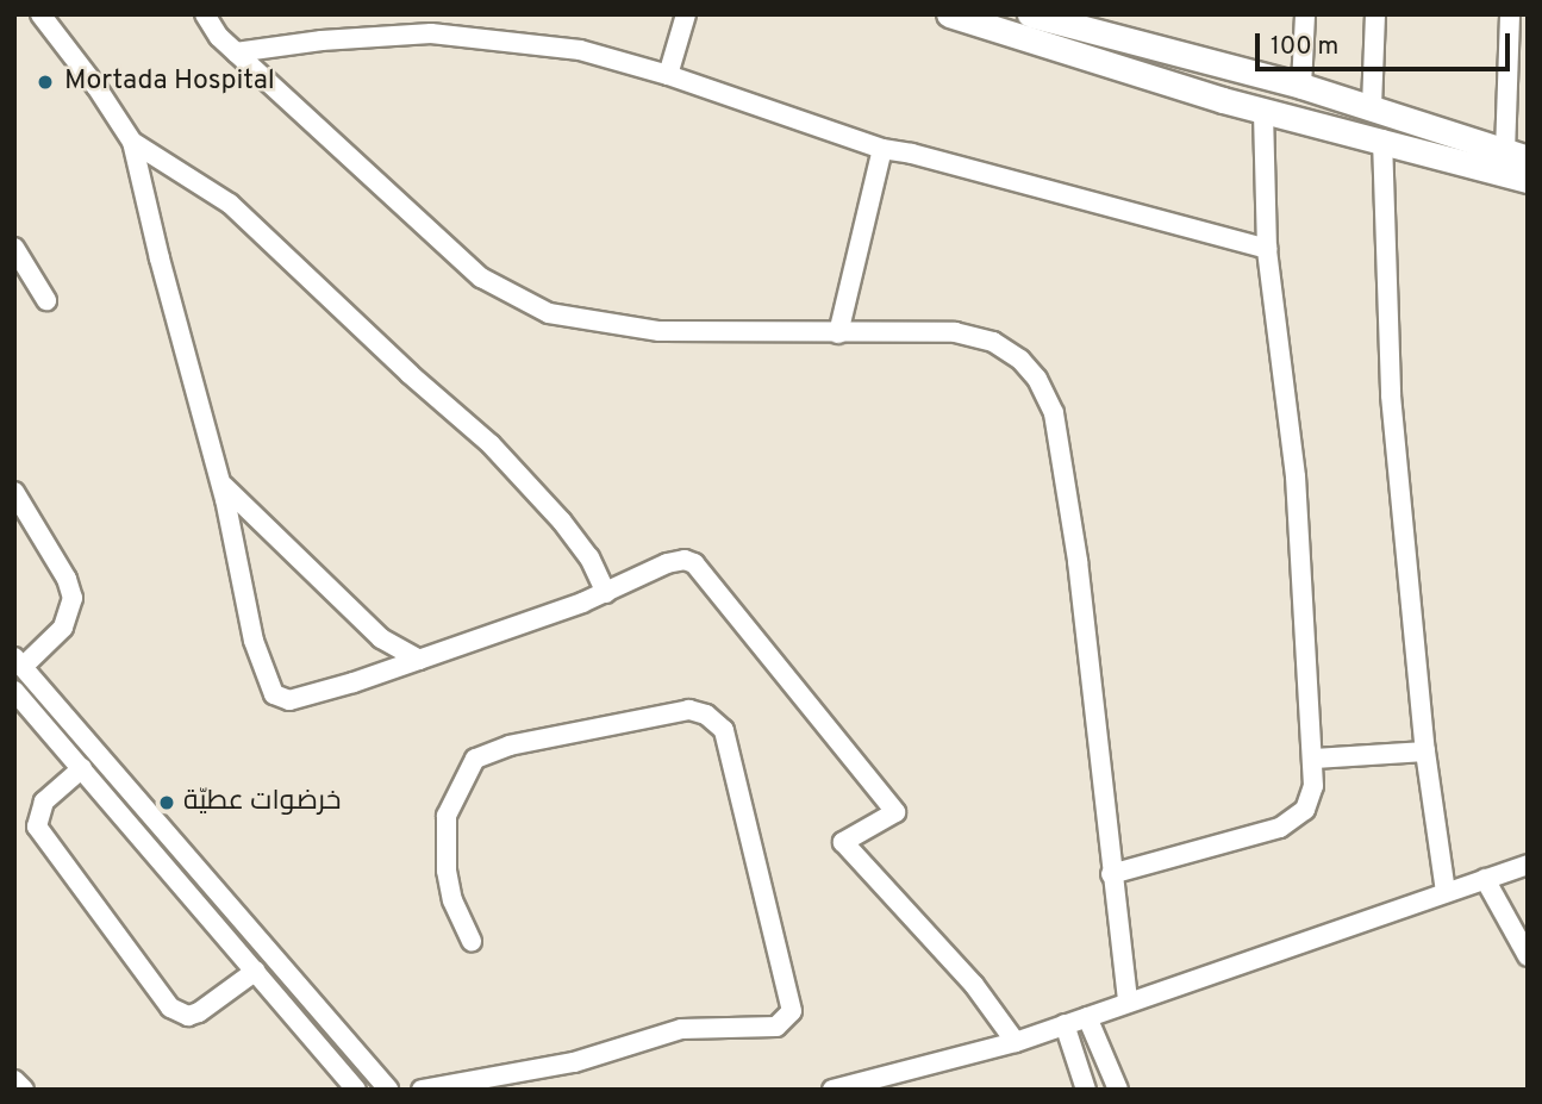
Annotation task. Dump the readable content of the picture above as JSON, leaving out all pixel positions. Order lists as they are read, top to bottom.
{
  "places": ["Mortada Hospital", "خرضوات عطيّة"],
  "scale_bar": "100 m"
}
